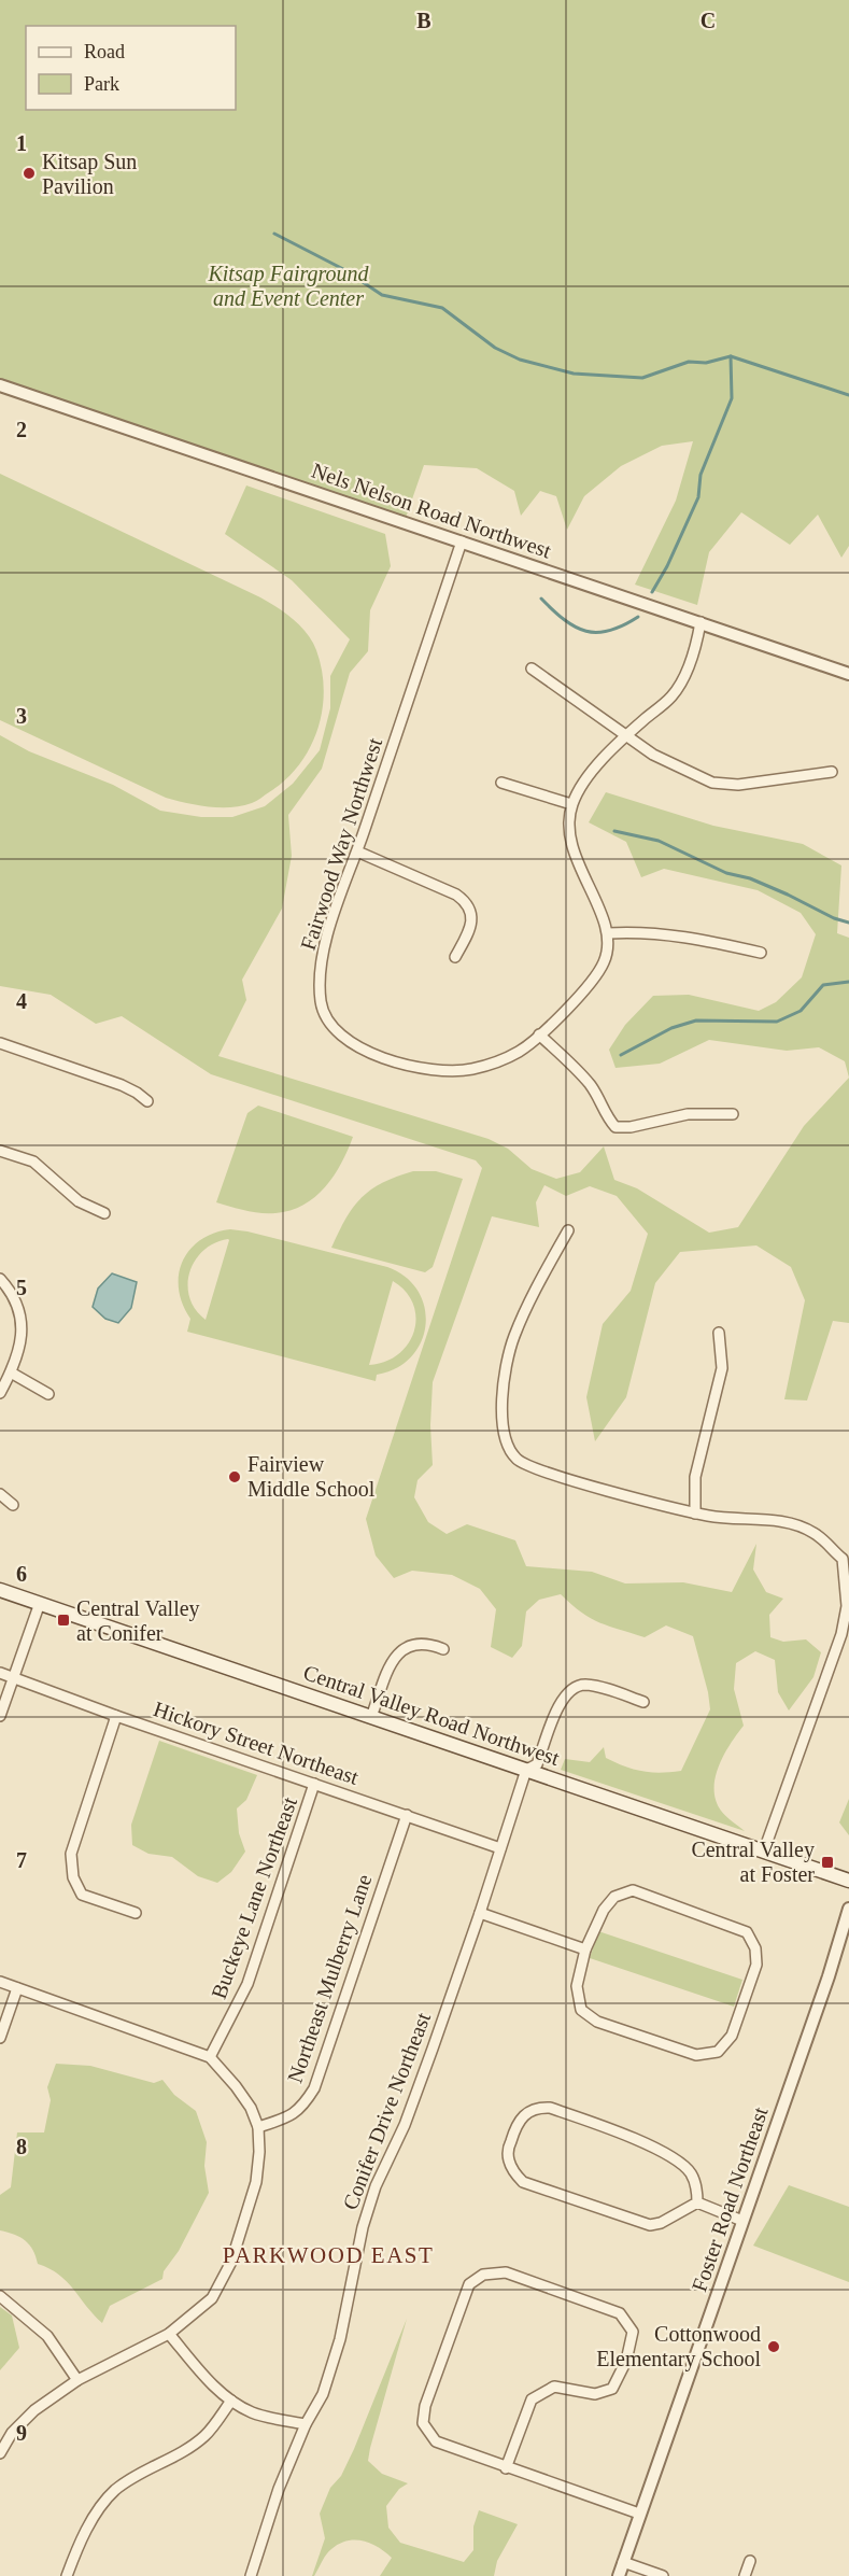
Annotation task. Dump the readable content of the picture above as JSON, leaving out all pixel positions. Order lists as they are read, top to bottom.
{
  "streets": {
    "main road": ["Central Valley Road Northwest"],
    "street": [
      "Nels Nelson Road Northwest",
      "Fairwood Way Northwest",
      "Hickory Street Northeast",
      "Buckeye Lane Northeast",
      "Northeast Mulberry Lane",
      "Conifer Drive Northeast",
      "Foster Road Northeast"
    ]
  },
  "crossings": [
    ["Nels Nelson Road Northwest", "Fairwood Way Northwest"],
    ["Central Valley Road Northwest", "Conifer Drive Northeast"],
    ["Hickory Street Northeast", "Buckeye Lane Northeast"],
    ["Hickory Street Northeast", "Northeast Mulberry Lane"],
    ["Hickory Street Northeast", "Conifer Drive Northeast"]
  ],
  "districts": ["PARKWOOD EAST"],
  "parks": ["Kitsap Fairground and Event Center"],
  "places": {
    "other": ["Kitsap Sun Pavilion", "Fairview Middle School", "Cottonwood Elementary School"],
    "transit": ["Central Valley at Conifer", "Central Valley at Foster"]
  },
  "legend": ["Road", "Park"],
  "grid": {
    "columns": ["B", "C"],
    "rows": [
      "1",
      "2",
      "3",
      "4",
      "5",
      "6",
      "7",
      "8",
      "9"
    ]
  }
}
